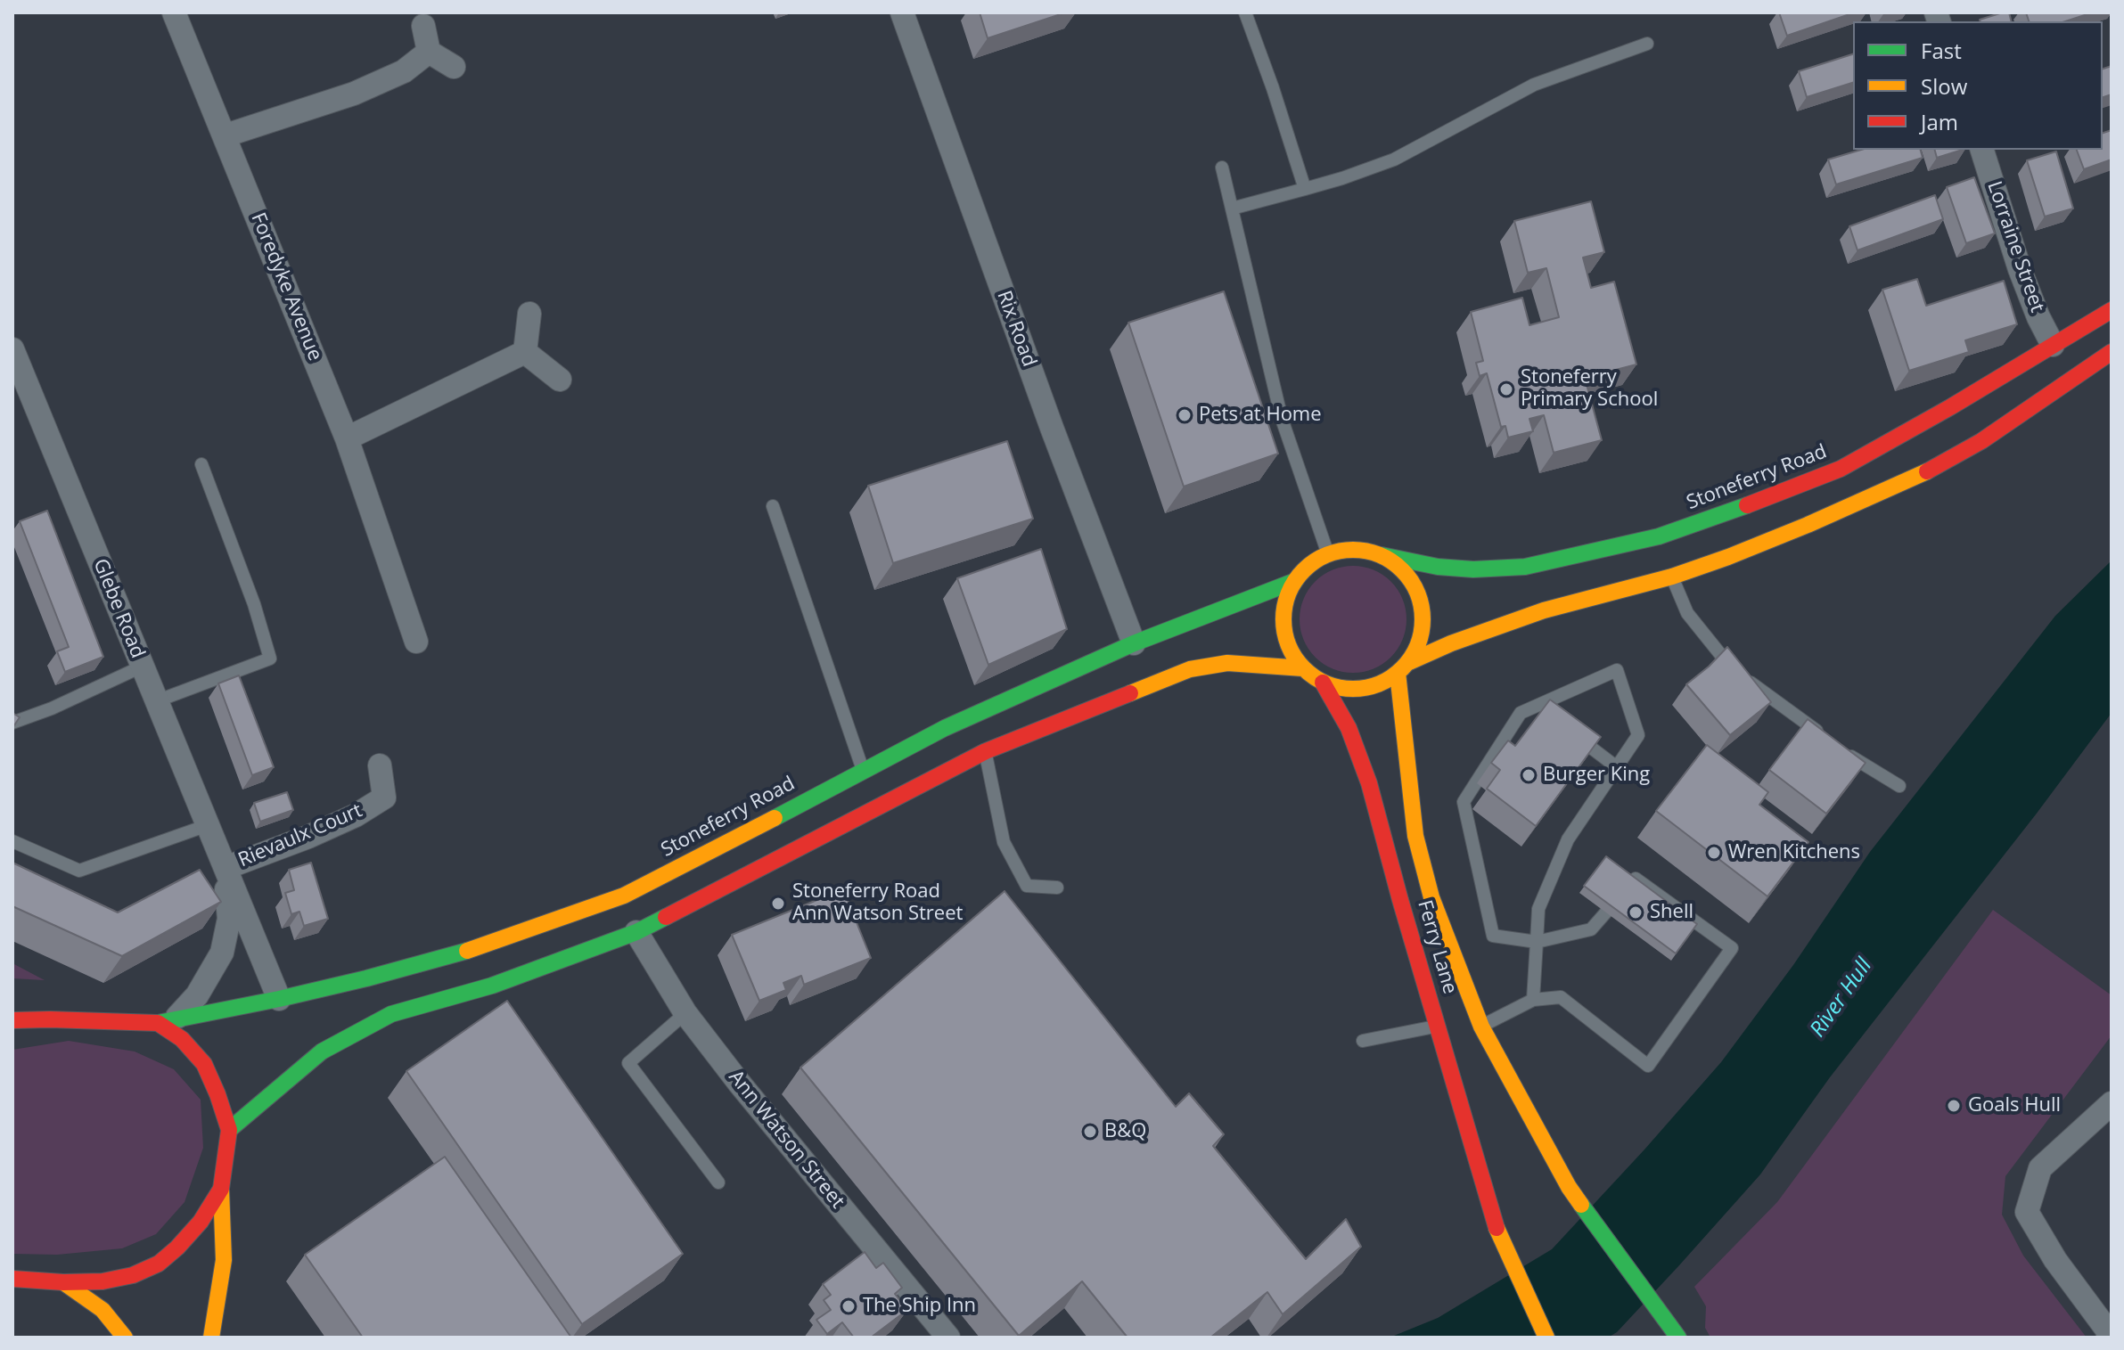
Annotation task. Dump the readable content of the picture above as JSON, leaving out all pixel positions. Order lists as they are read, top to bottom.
{
  "streets": {
    "main road": ["Stoneferry Road", "Ferry Lane"],
    "street": [
      "Lorraine Street",
      "Foredyke Avenue",
      "Rix Road",
      "Glebe Road",
      "Rievaulx Court",
      "Ann Watson Street"
    ]
  },
  "crossings": [
    ["Lorraine Street", "Stoneferry Road"],
    ["Rix Road", "Stoneferry Road"],
    ["Stoneferry Road", "Glebe Road"],
    ["Stoneferry Road", "Ferry Lane"],
    ["Glebe Road", "Rievaulx Court"]
  ],
  "water": ["River Hull"],
  "places": [
    "Stoneferry Primary School",
    "Pets at Home",
    "Burger King",
    "Wren Kitchens",
    "Stoneferry Road Ann Watson Street",
    "Shell",
    "Goals Hull",
    "B&Q",
    "The Ship Inn"
  ],
  "legend": ["Fast", "Slow", "Jam"]
}
